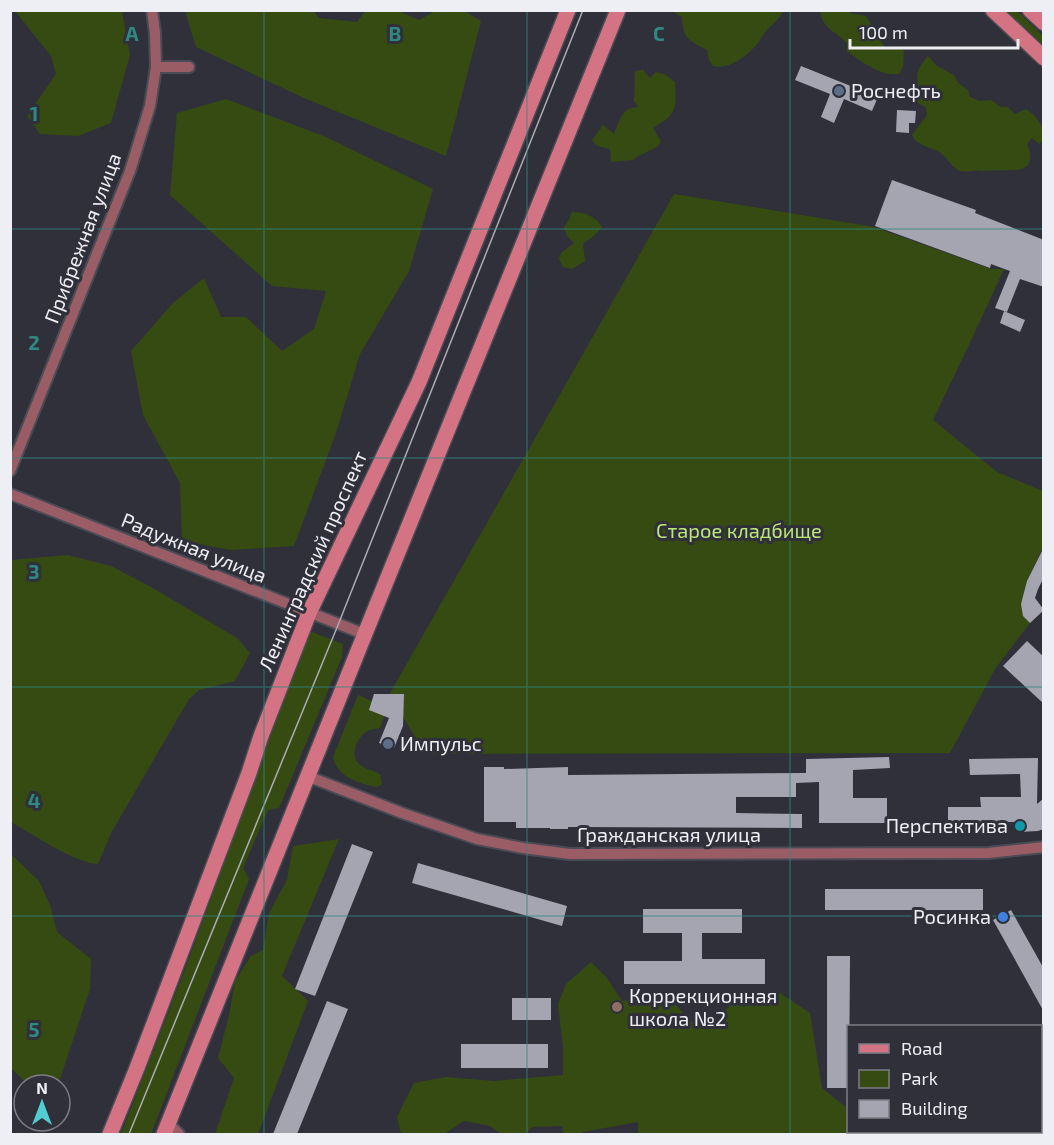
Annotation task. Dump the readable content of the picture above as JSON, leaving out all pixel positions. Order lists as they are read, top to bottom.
{
  "streets": {
    "main road": ["Ленинградский проспект"],
    "street": ["Прибрежная улица", "Радужная улица", "Гражданская улица"]
  },
  "crossings": [
    ["Радужная улица", "Ленинградский проспект"]
  ],
  "parks": ["Старое кладбище"],
  "places": [
    "Роснефть",
    "Импульс",
    "Перспектива",
    "Росинка",
    "Коррекционная школа №2"
  ],
  "legend": ["Road", "Park", "Building"],
  "scale_bar": "100 m",
  "north": "top",
  "grid": {
    "columns": ["A", "B", "C"],
    "rows": [
      "1",
      "2",
      "3",
      "4",
      "5"
    ]
  }
}
